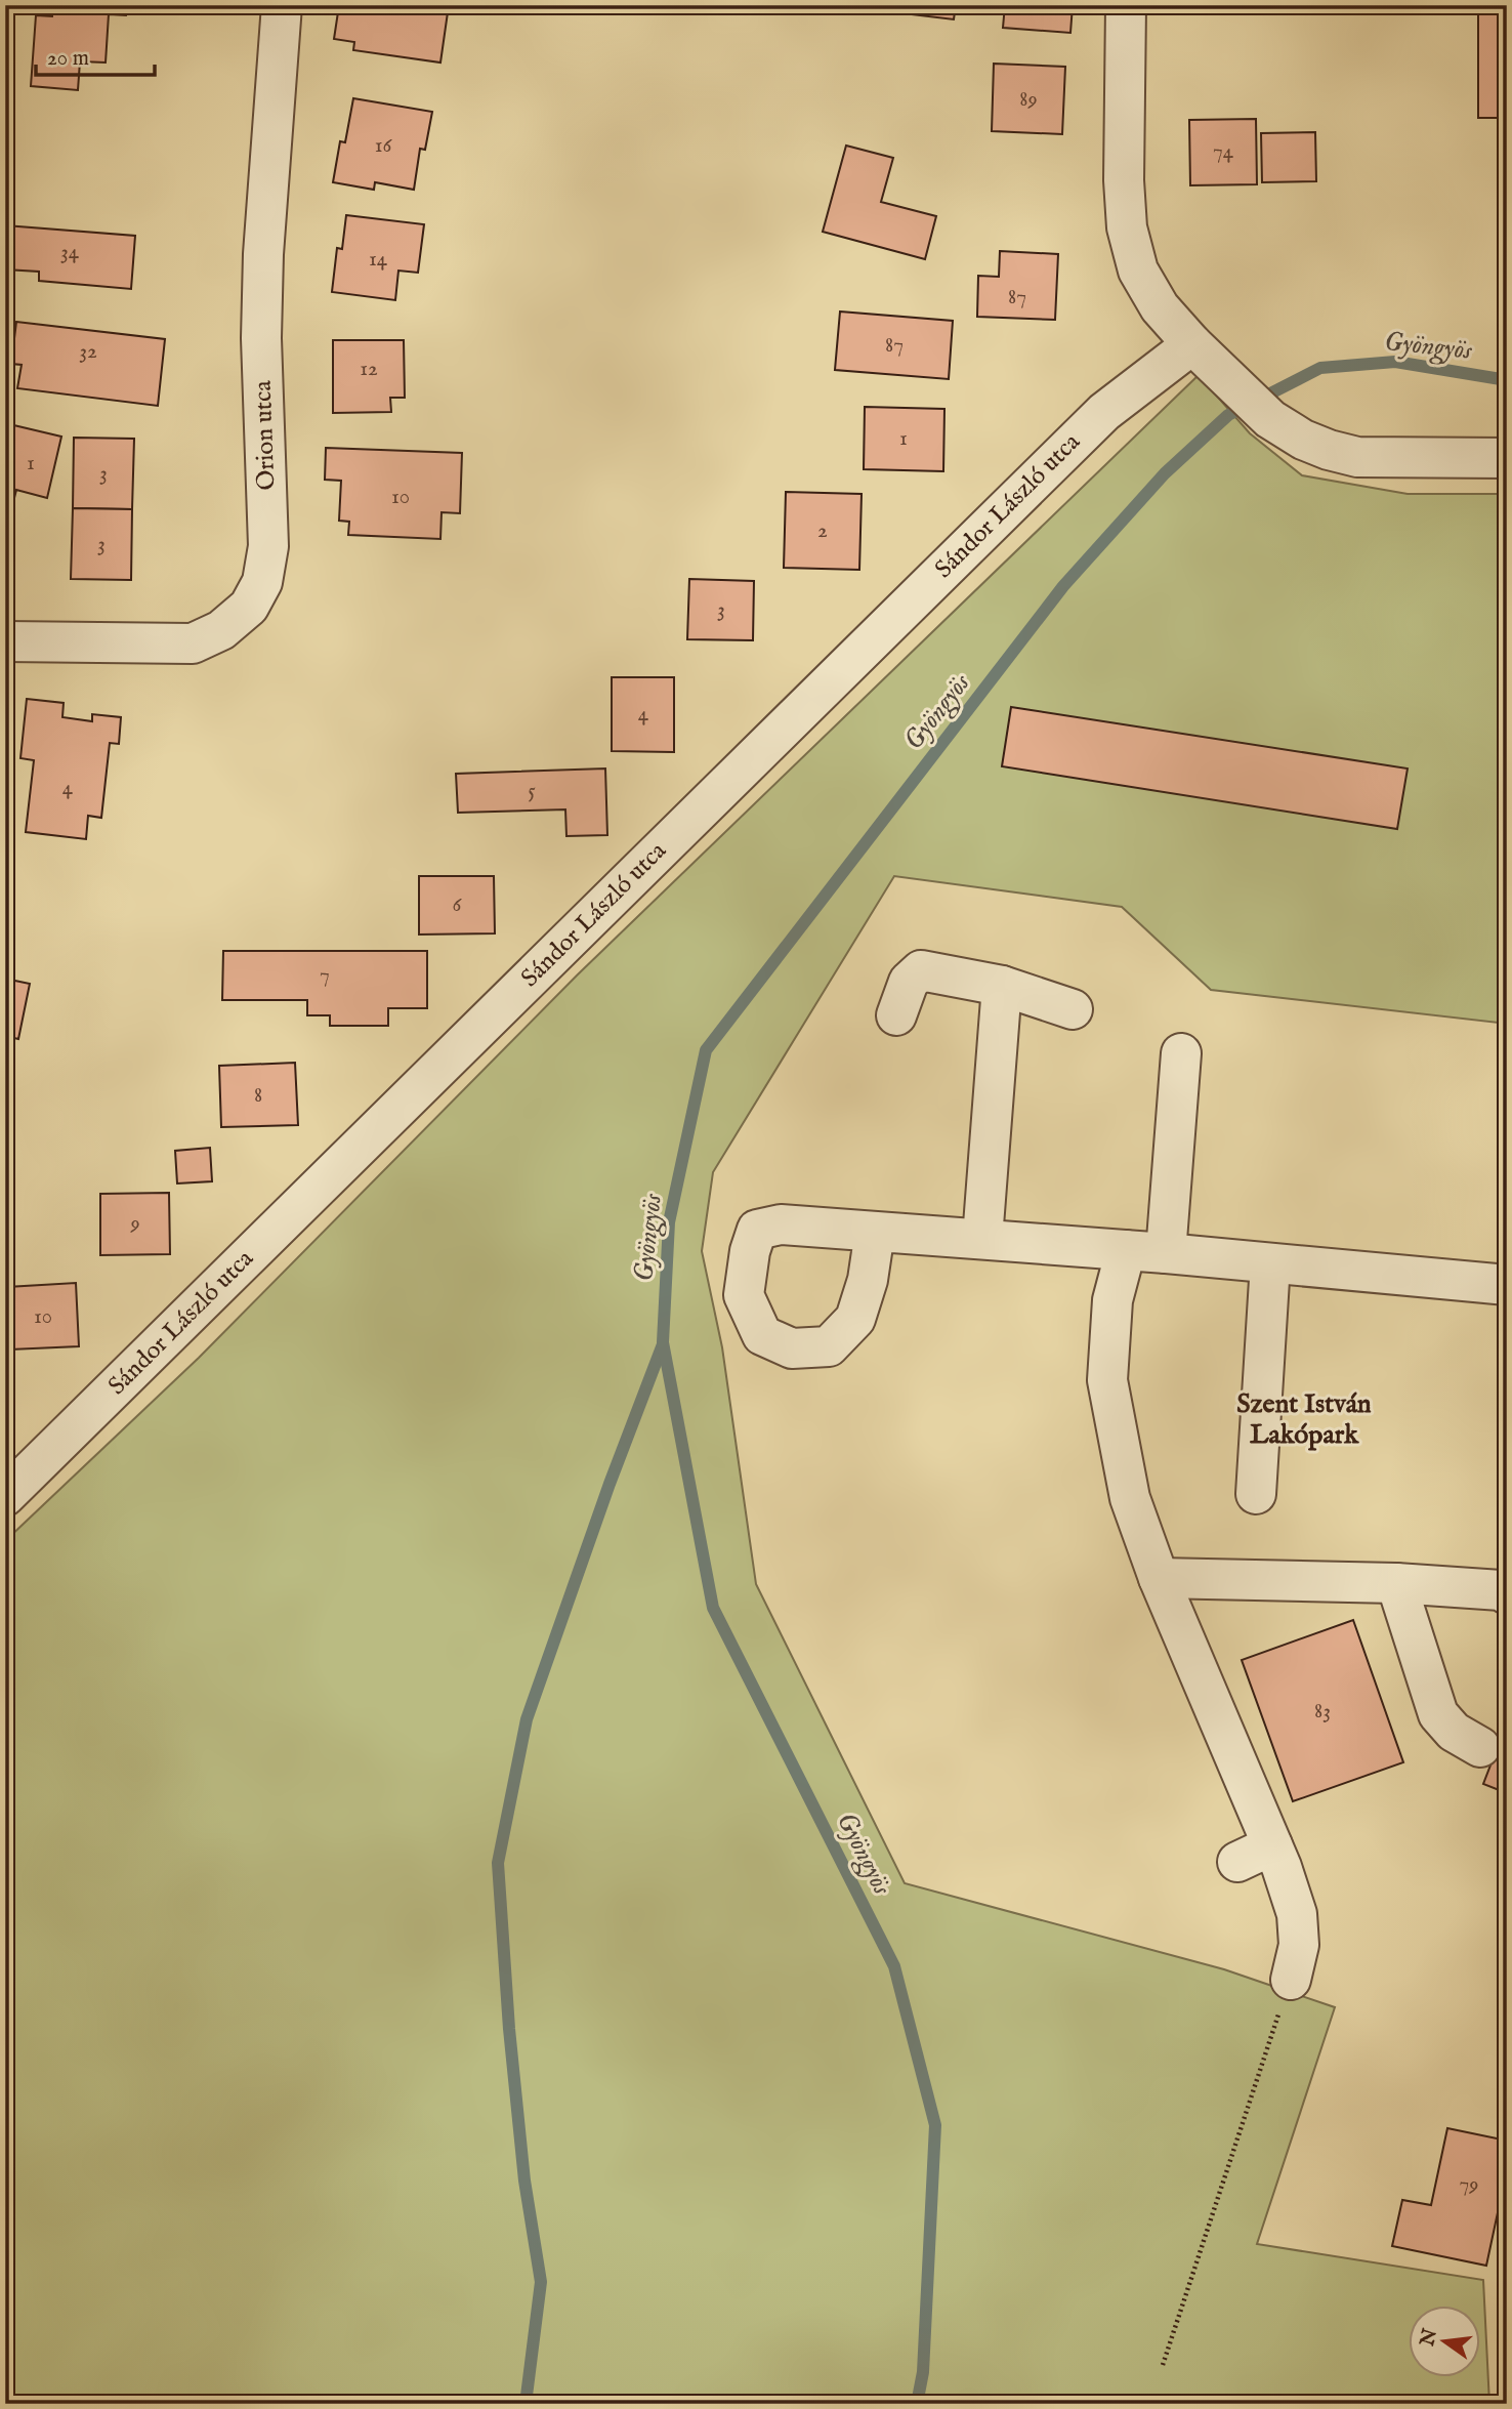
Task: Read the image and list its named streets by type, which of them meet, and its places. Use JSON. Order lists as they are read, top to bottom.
{
  "streets": {
    "street": ["Orion utca", "Sándor László utca"]
  },
  "districts": ["Szent István Lakópark"],
  "water": ["Gyöngyös"],
  "house_numbers": [
    "89",
    "16",
    "74",
    "34",
    "14",
    "87",
    "87",
    "32",
    "12",
    "1",
    "1",
    "3",
    "10",
    "2",
    "3",
    "3",
    "4",
    "4",
    "5",
    "6",
    "7",
    "8",
    "9",
    "10",
    "83",
    "79"
  ],
  "scale_bar": "20 m",
  "north": "left"
}
